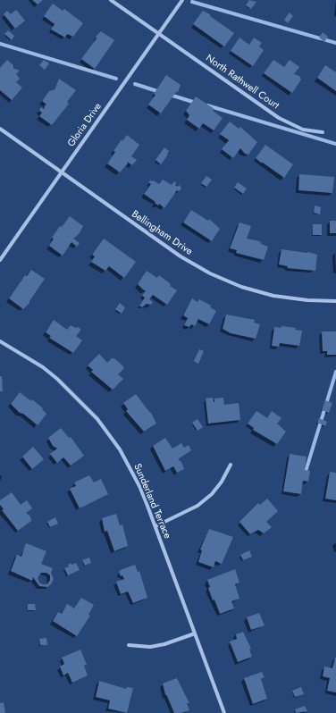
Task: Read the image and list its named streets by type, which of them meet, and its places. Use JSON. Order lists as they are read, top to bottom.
{
  "streets": {
    "street": [
      "North Rathwell Court",
      "Gloria Drive",
      "Bellingham Drive",
      "Sunderland Terrace"
    ]
  },
  "crossings": [
    ["North Rathwell Court", "Gloria Drive"],
    ["Gloria Drive", "Bellingham Drive"]
  ]
}
